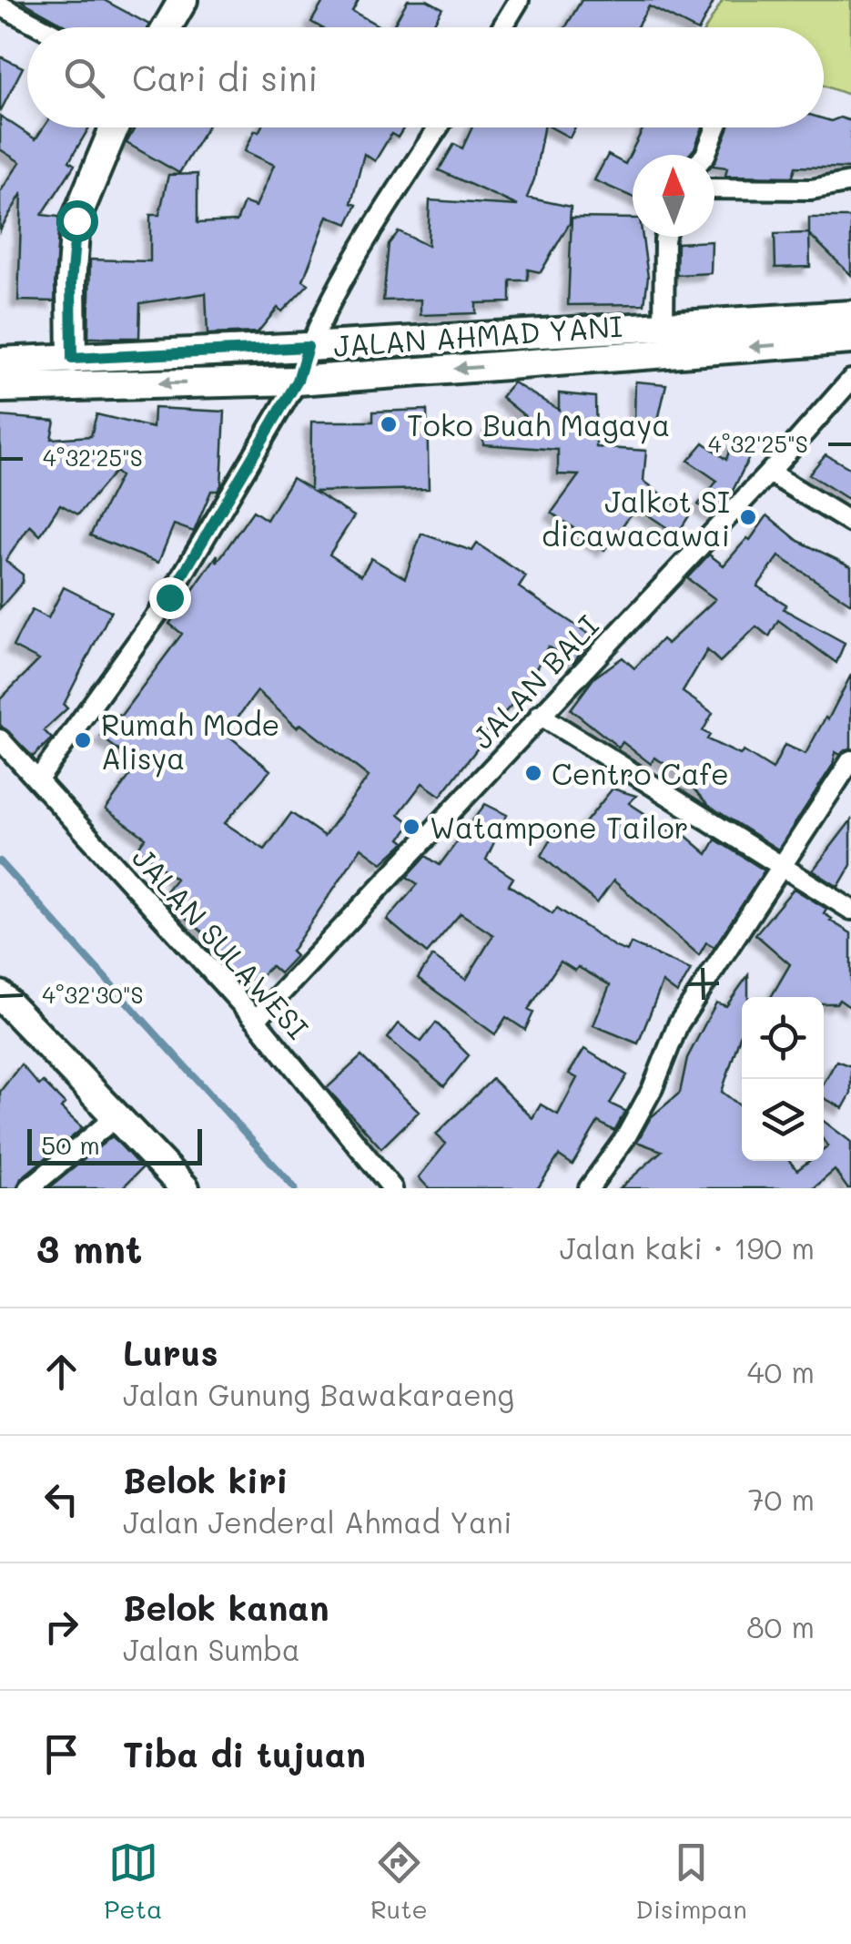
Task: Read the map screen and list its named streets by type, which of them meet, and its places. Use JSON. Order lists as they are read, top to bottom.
{
  "streets": {
    "main road": ["JALAN AHMAD YANI"],
    "street": ["JALAN BALI", "JALAN SULAWESI"]
  },
  "crossings": [
    ["JALAN BALI", "JALAN SULAWESI"]
  ],
  "places": [
    "Toko Buah Magaya",
    "Jalkot SI dicawacawai",
    "Rumah Mode Alisya",
    "Centro Cafe",
    "Watampone Tailor"
  ],
  "scale_bar": "50 m",
  "north": "top",
  "page": {
    "search": "Cari di sini",
    "scale": "50 m",
    "heading": ["3 mnt", "Jalan kaki · 190 m"],
    "list": [
      ["Lurus", "Jalan Gunung Bawakaraeng", "40 m"],
      ["Belok kiri", "Jalan Jenderal Ahmad Yani", "70 m"],
      ["Belok kanan", "Jalan Sumba", "80 m"],
      "Tiba di tujuan"
    ],
    "nav": ["Peta", "Rute", "Disimpan"]
  },
  "coordinates": ["4°32'25\"S", "4°32'30\"S"]
}
